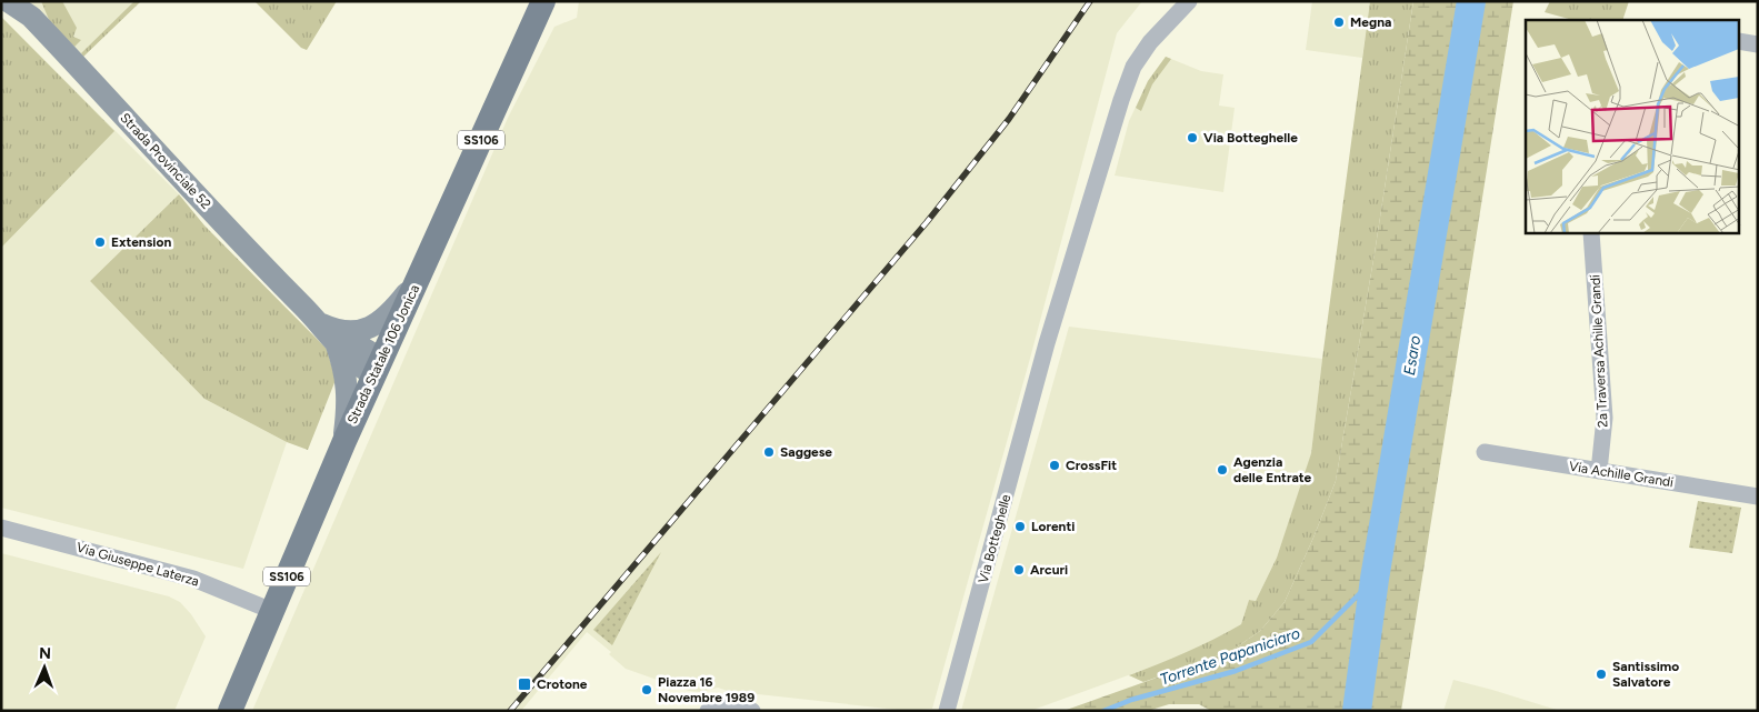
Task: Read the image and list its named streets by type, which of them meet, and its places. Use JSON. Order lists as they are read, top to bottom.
{
  "streets": {
    "main road": ["SS106", "Strada Statale 106 Jonica"],
    "street": [
      "Strada Provinciale 52",
      "2a Traversa Achille Grandi",
      "Via Achille Grandi",
      "Via Botteghelle",
      "Via Giuseppe Laterza"
    ]
  },
  "crossings": [
    ["2a Traversa Achille Grandi", "Via Achille Grandi"],
    ["Strada Statale 106 Jonica", "Via Giuseppe Laterza"]
  ],
  "water": ["Esaro", "Torrente Papaniciaro"],
  "places": {
    "other": [
      "Megna",
      "Via Botteghelle",
      "Extension",
      "Saggese",
      "CrossFit",
      "Agenzia delle Entrate",
      "Lorenti",
      "Arcuri",
      "Santissimo Salvatore",
      "Piazza 16 Novembre 1989"
    ],
    "transit": ["Crotone"]
  },
  "north": "top"
}
